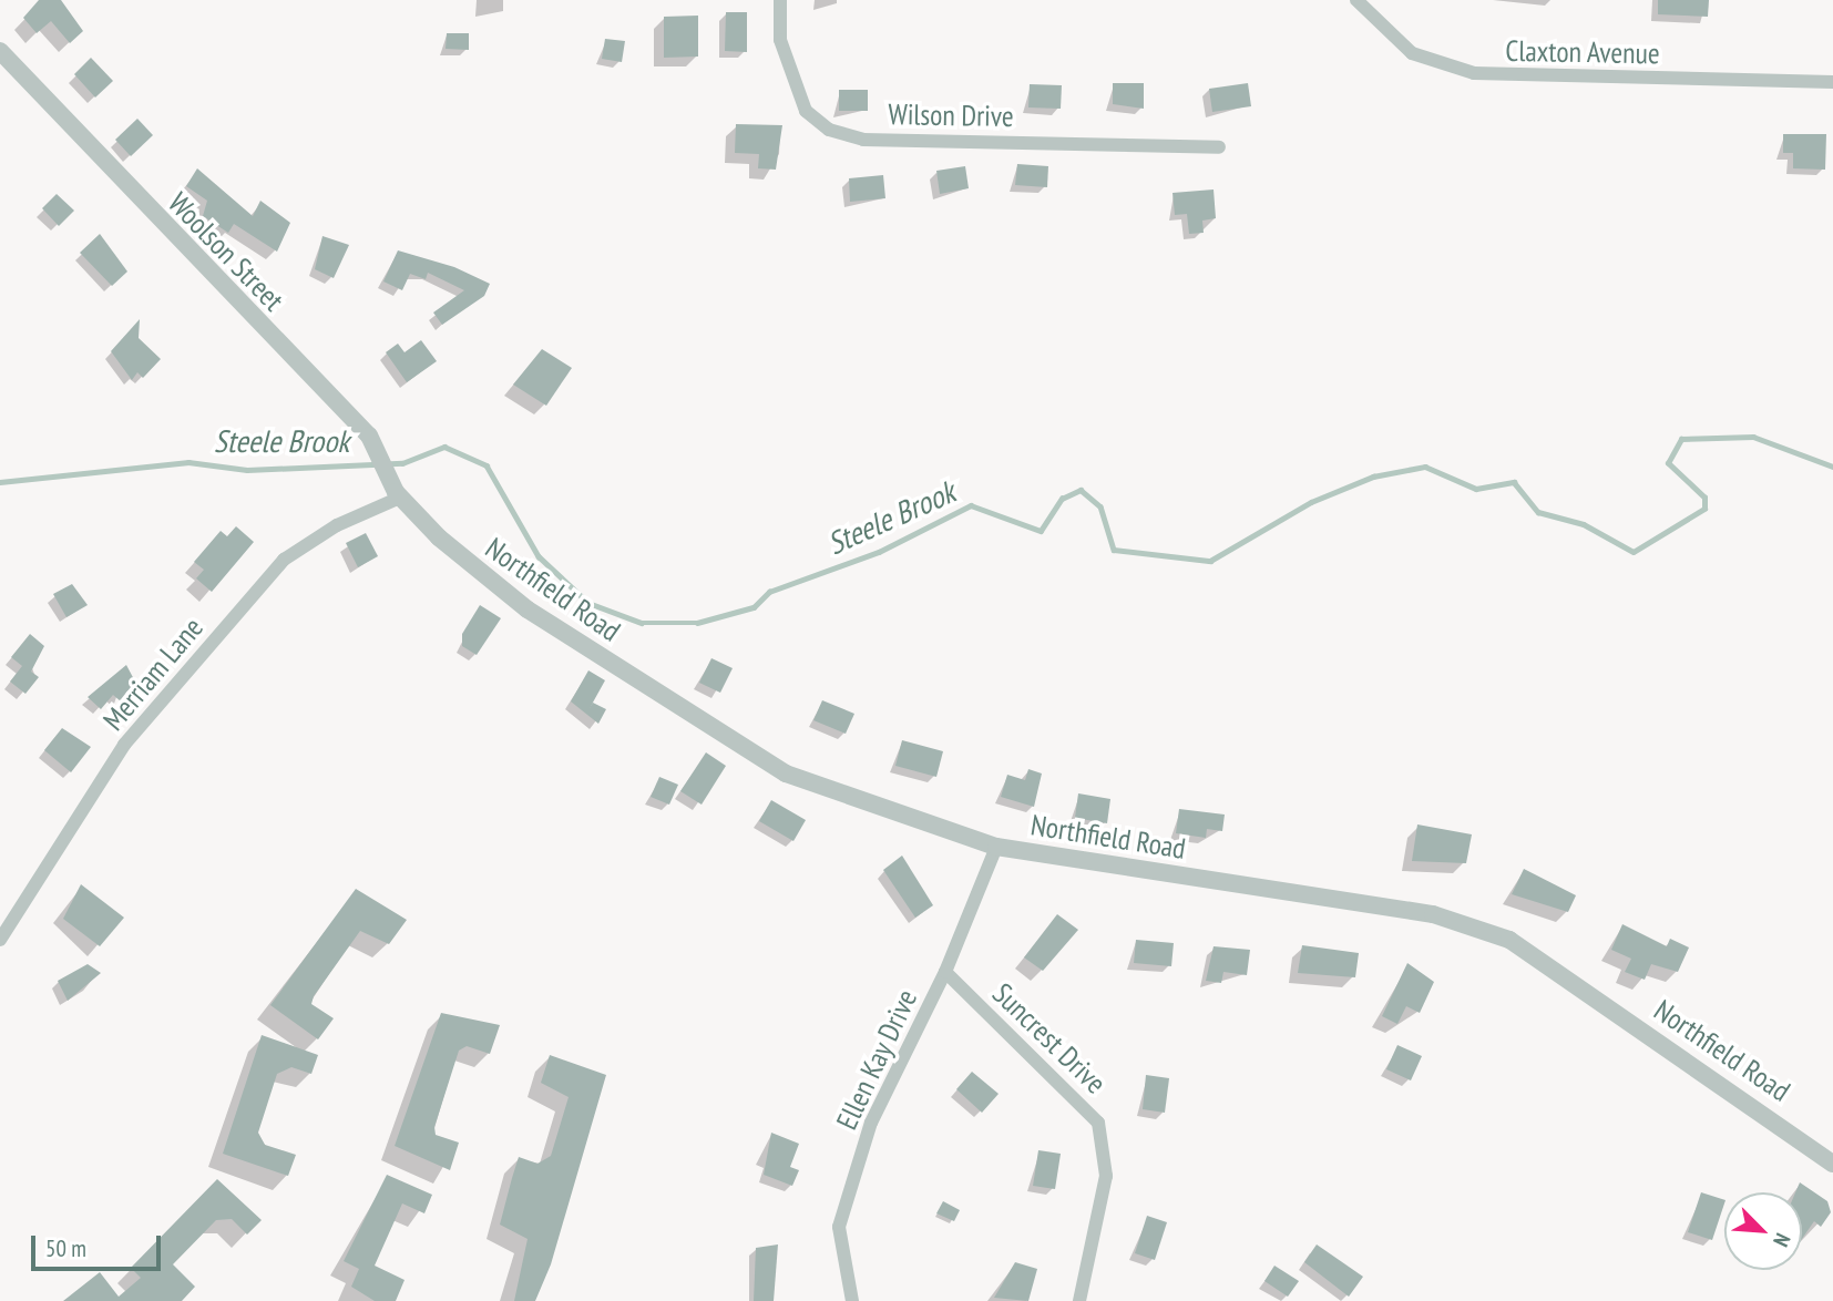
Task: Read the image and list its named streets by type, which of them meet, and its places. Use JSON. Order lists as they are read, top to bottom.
{
  "streets": {
    "street": [
      "Claxton Avenue",
      "Wilson Drive",
      "Woolson Street",
      "Northfield Road",
      "Merriam Lane",
      "Suncrest Drive",
      "Ellen Kay Drive"
    ]
  },
  "crossings": [
    ["Woolson Street", "Northfield Road"],
    ["Woolson Street", "Merriam Lane"],
    ["Northfield Road", "Merriam Lane"],
    ["Northfield Road", "Ellen Kay Drive"],
    ["Suncrest Drive", "Ellen Kay Drive"]
  ],
  "water": ["Steele Brook"],
  "scale_bar": "50 m",
  "north": "bottom right"
}
